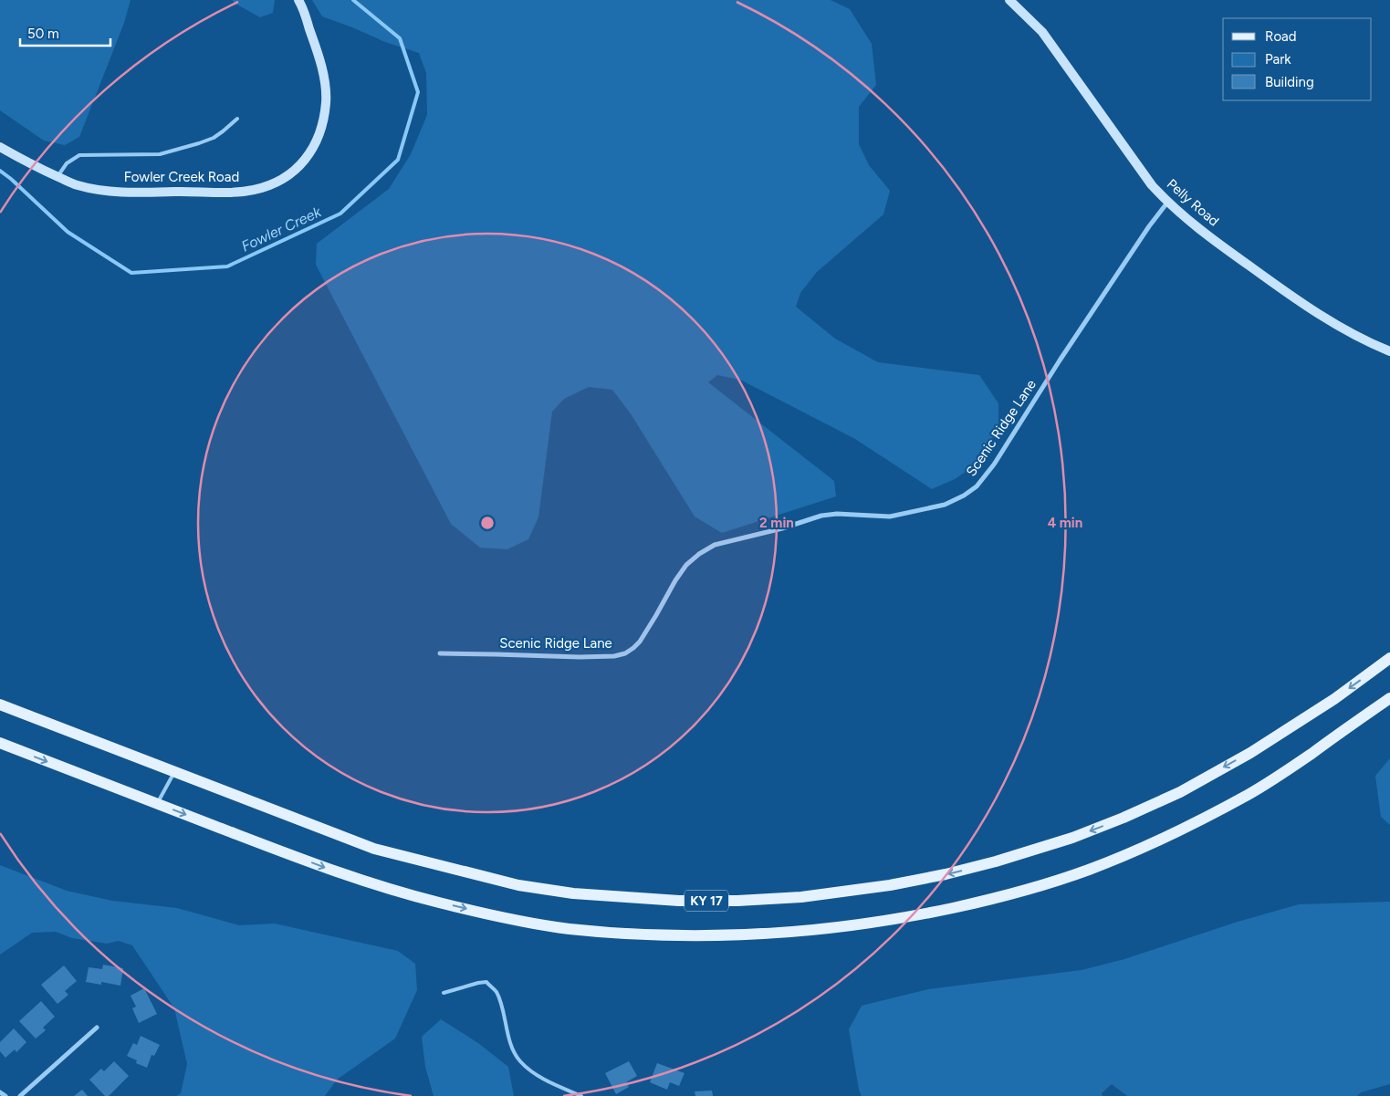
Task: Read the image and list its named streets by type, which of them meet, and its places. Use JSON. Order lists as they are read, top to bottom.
{
  "streets": {
    "main road": ["KY 17"],
    "street": ["Fowler Creek Road", "Pelly Road", "Scenic Ridge Lane"]
  },
  "crossings": [
    ["Pelly Road", "Scenic Ridge Lane"]
  ],
  "water": ["Fowler Creek"],
  "legend": ["Road", "Park", "Building"],
  "scale_bar": "50 m",
  "rings": ["2 min", "4 min"]
}
